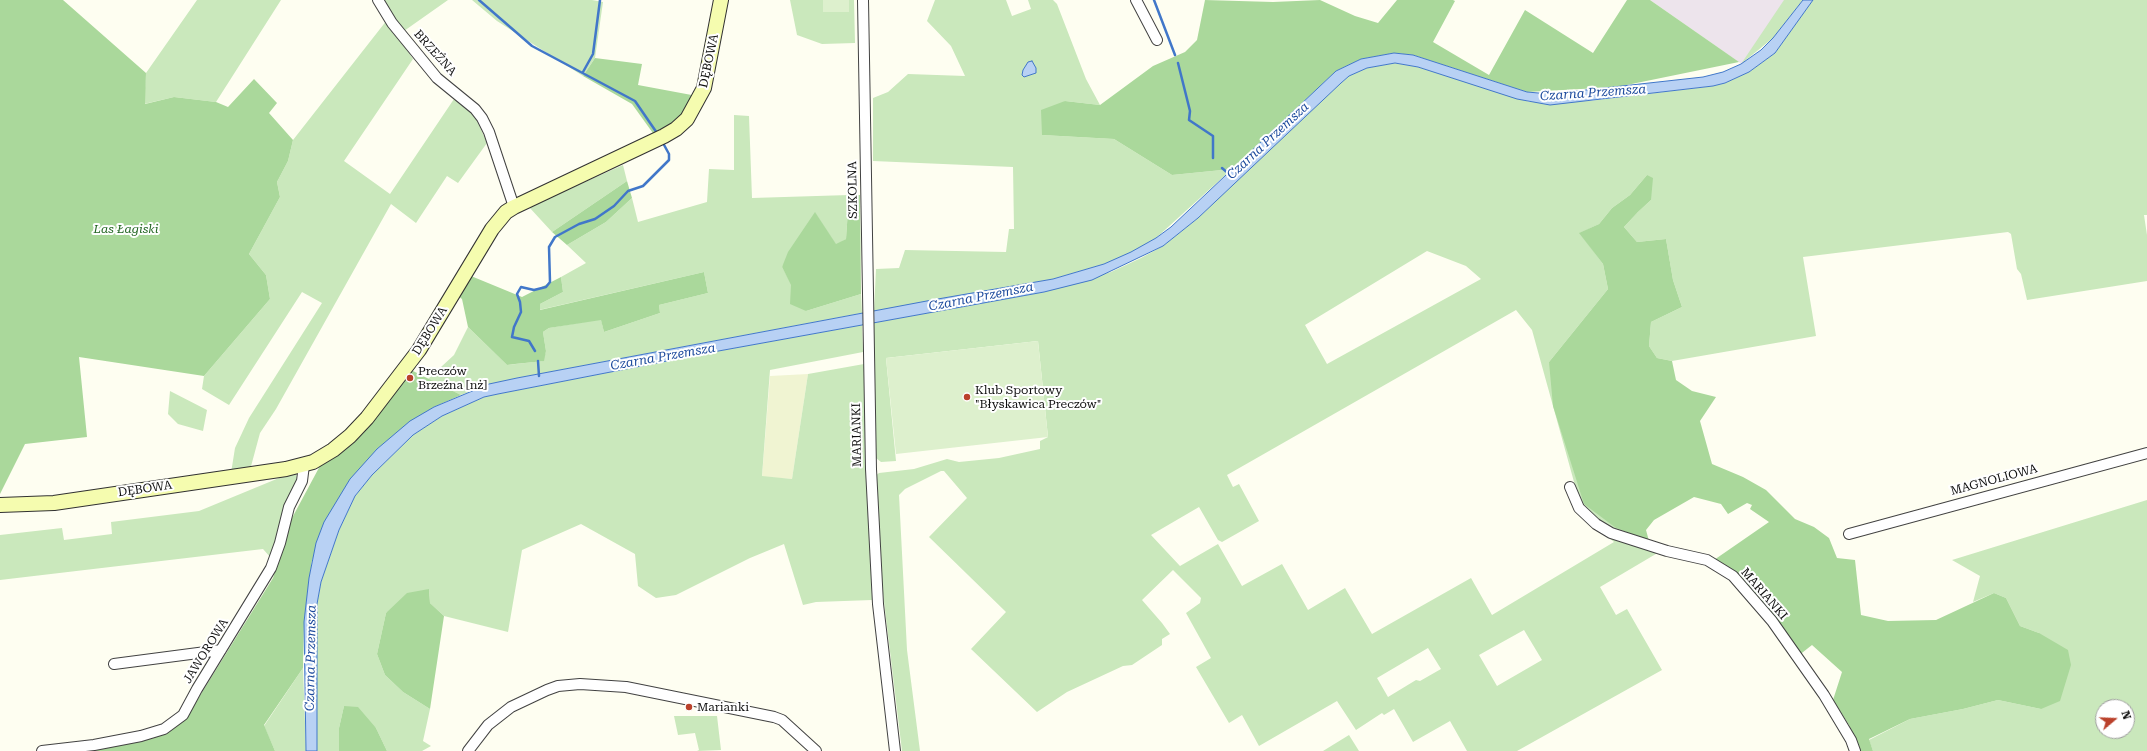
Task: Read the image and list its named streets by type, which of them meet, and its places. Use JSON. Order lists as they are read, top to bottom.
{
  "streets": {
    "street": [
      "BRZEŹNA",
      "DĘBOWA",
      "SZKOLNA",
      "MARIANKI",
      "MAGNOLIOWA",
      "JAWOROWA"
    ]
  },
  "crossings": [
    ["BRZEŹNA", "DĘBOWA"],
    ["DĘBOWA", "JAWOROWA"],
    ["SZKOLNA", "MARIANKI"]
  ],
  "water": ["Czarna Przemsza"],
  "parks": ["Las Łagiski"],
  "places": ["Preczów Brzeźna [nż]", "Klub Sportowy \"Błyskawica Preczów\"", "Marianki"],
  "north": "right"
}
